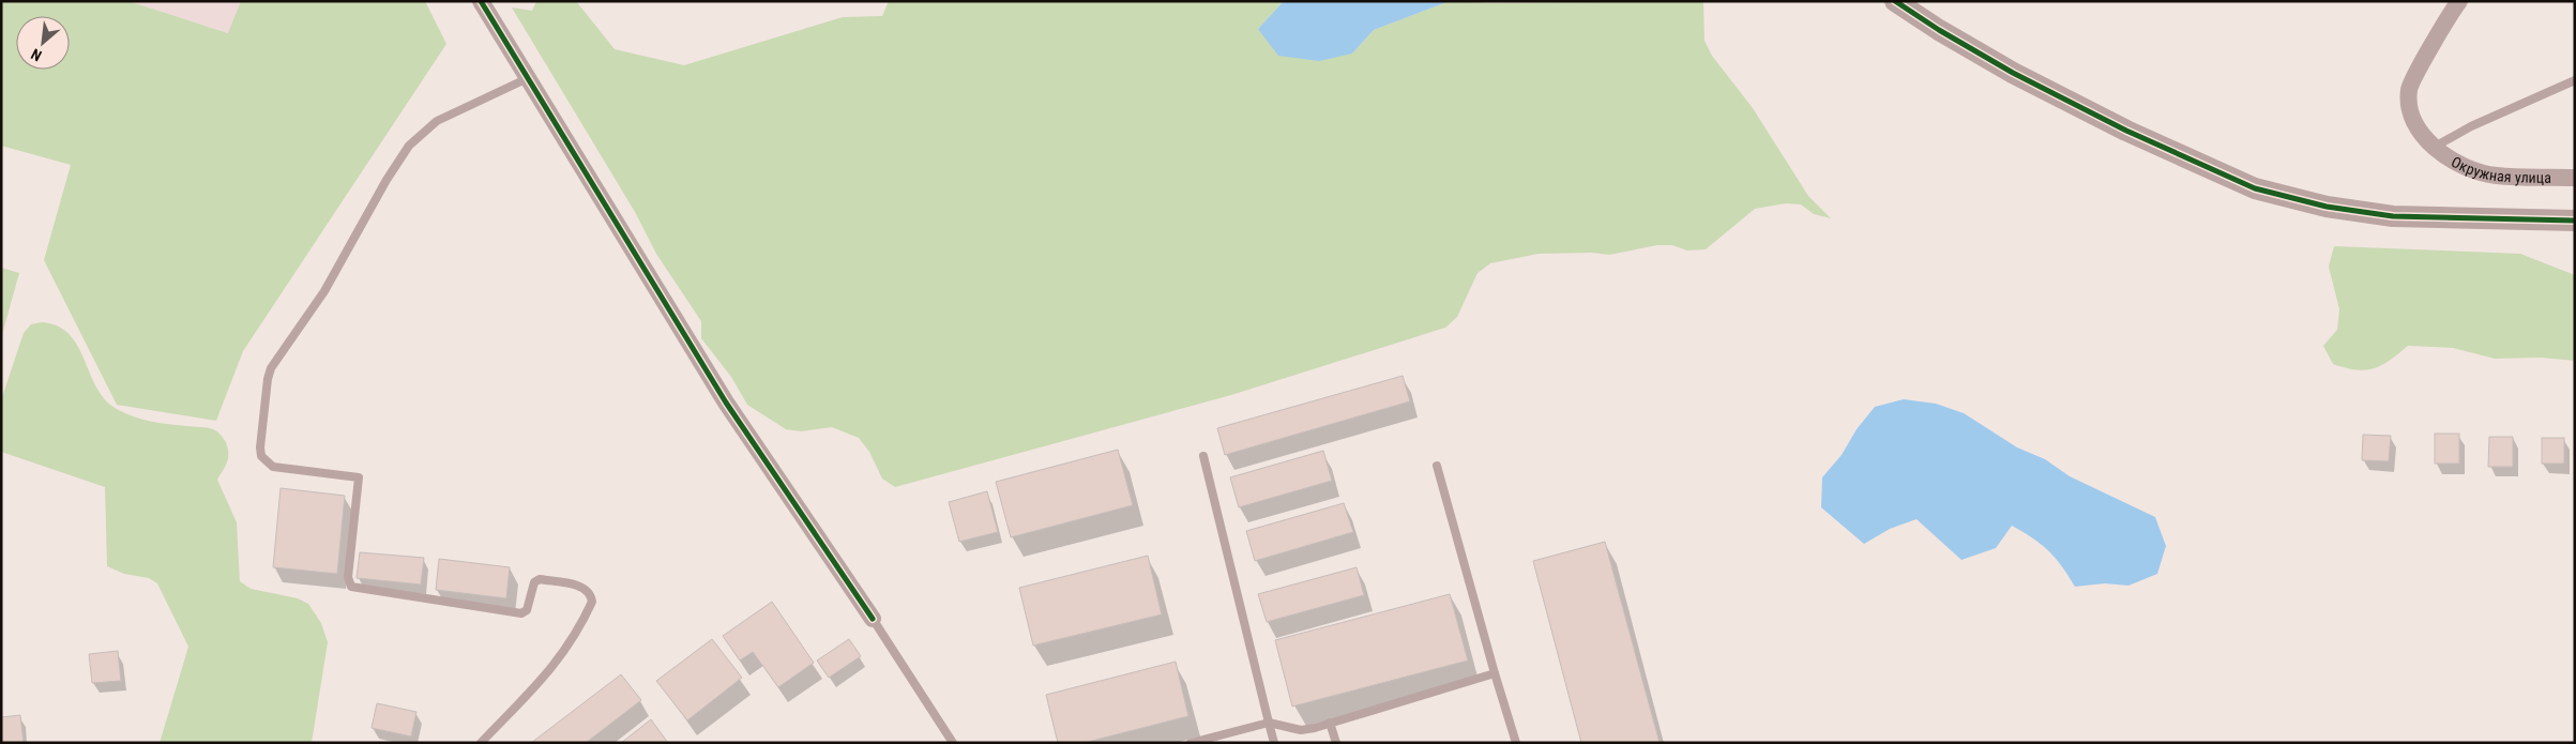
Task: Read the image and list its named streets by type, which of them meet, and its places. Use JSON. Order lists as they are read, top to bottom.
{
  "streets": {
    "street": ["Окружная улица"]
  },
  "north": "bottom left"
}
